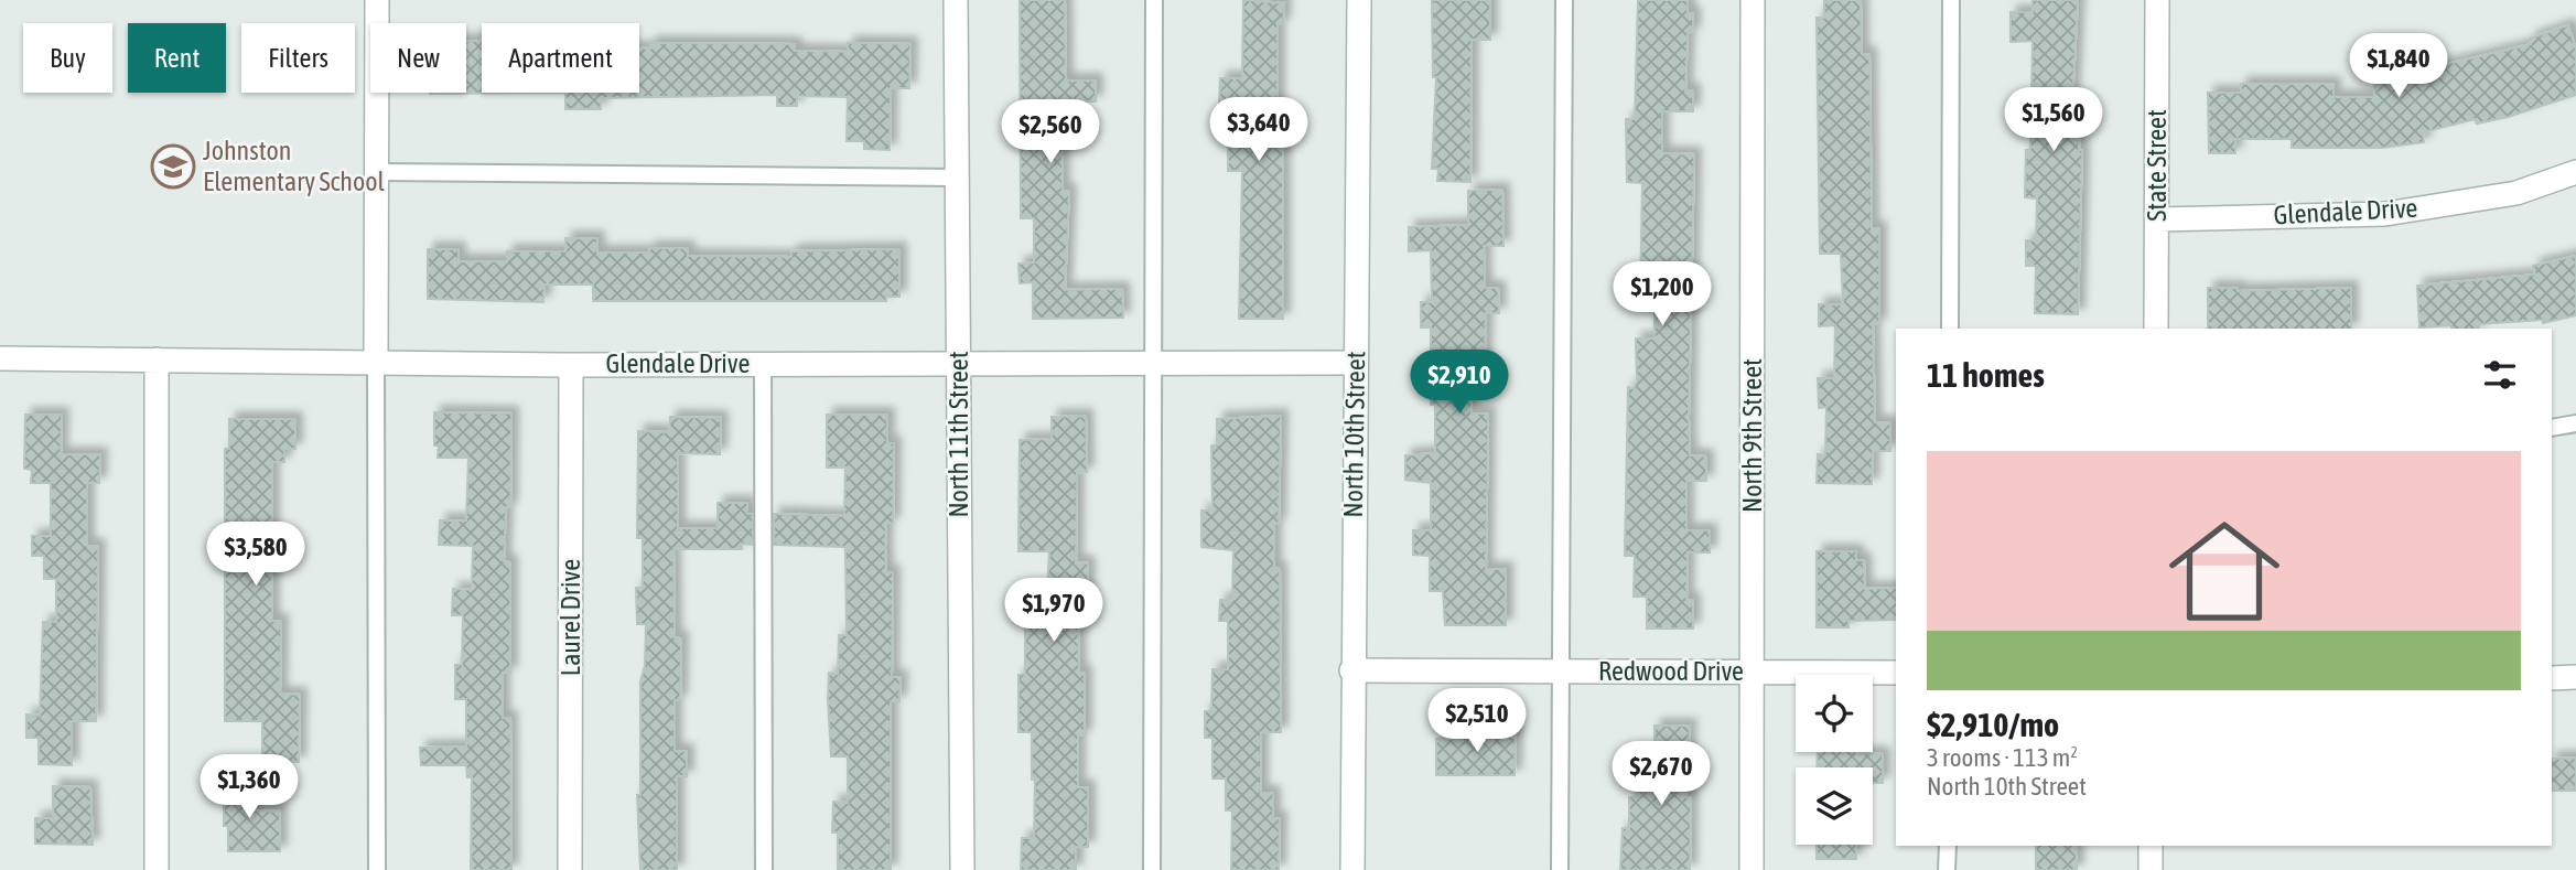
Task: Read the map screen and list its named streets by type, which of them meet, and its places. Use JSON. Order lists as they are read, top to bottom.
{
  "streets": {
    "street": [
      "State Street",
      "Glendale Drive",
      "North 11th Street",
      "North 10th Street",
      "North 9th Street",
      "Laurel Drive",
      "Redwood Drive"
    ]
  },
  "crossings": [
    ["State Street", "Glendale Drive"],
    ["Glendale Drive", "North 11th Street"],
    ["Glendale Drive", "North 10th Street"],
    ["Glendale Drive", "Laurel Drive"],
    ["North 10th Street", "Redwood Drive"],
    ["North 9th Street", "Redwood Drive"]
  ],
  "places": {
    "school or university": ["Johnston Elementary School"]
  },
  "page": {
    "chip": [
      "Buy",
      "Rent",
      "Filters",
      "New",
      "Apartment"
    ],
    "price": [
      "$1,840",
      "$1,560",
      "$3,640",
      "$2,560",
      "$1,200",
      "$2,910",
      "$3,580",
      "$1,970",
      "$2,510",
      "$2,670",
      "$1,360"
    ],
    "heading": "11 homes",
    "list": [
      {
        "name": "$2,910/mo",
        "note": "3 rooms · 113 m² · North 10th Street"
      }
    ]
  }
}
